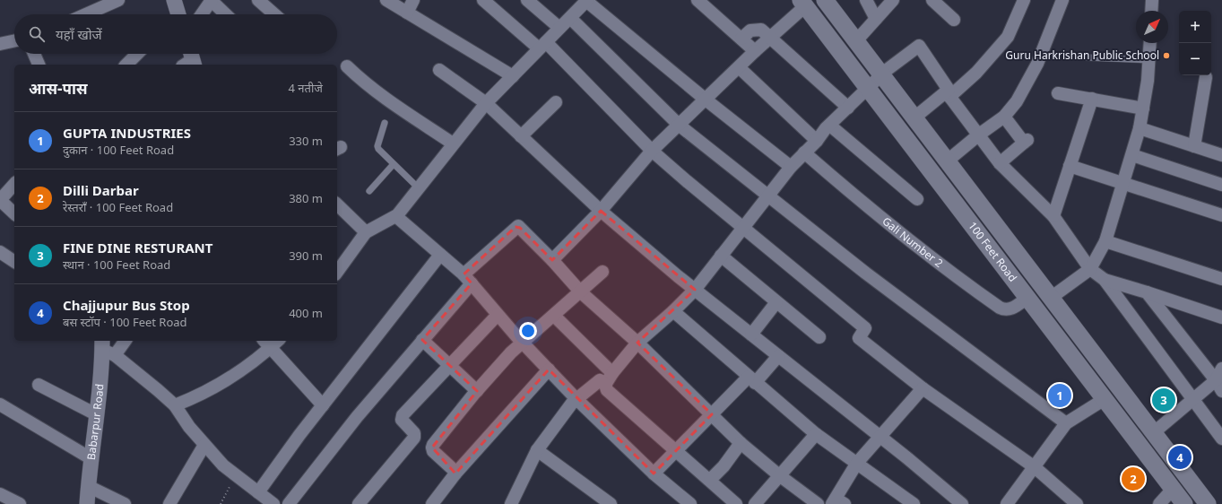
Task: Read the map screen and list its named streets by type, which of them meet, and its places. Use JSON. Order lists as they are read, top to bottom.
{
  "streets": {
    "main road": ["100 Feet Road"],
    "street": ["Gali Number 2", "Babarpur Road"]
  },
  "crossings": [
    ["Gali Number 2", "100 Feet Road"]
  ],
  "places": ["Guru Harkrishan Public School"],
  "north": "top right",
  "page": {
    "map_buttons": ["+", "−"],
    "search": "यहाँ खोजें",
    "heading": ["आस-पास", "4 नतीजे"],
    "list": [
      {
        "mark": "1",
        "name": "GUPTA INDUSTRIES",
        "note": "दुकान · 100 Feet Road",
        "value": "330 m"
      },
      {
        "mark": "2",
        "name": "Dilli Darbar",
        "note": "रेस्तराँ · 100 Feet Road",
        "value": "380 m"
      },
      {
        "mark": "3",
        "name": "FINE DINE RESTURANT",
        "note": "स्थान · 100 Feet Road",
        "value": "390 m"
      },
      {
        "mark": "4",
        "name": "Chajjupur Bus Stop",
        "note": "बस स्टॉप · 100 Feet Road",
        "value": "400 m"
      }
    ],
    "pins": [
      "1",
      "3",
      "4",
      "2"
    ]
  }
}
